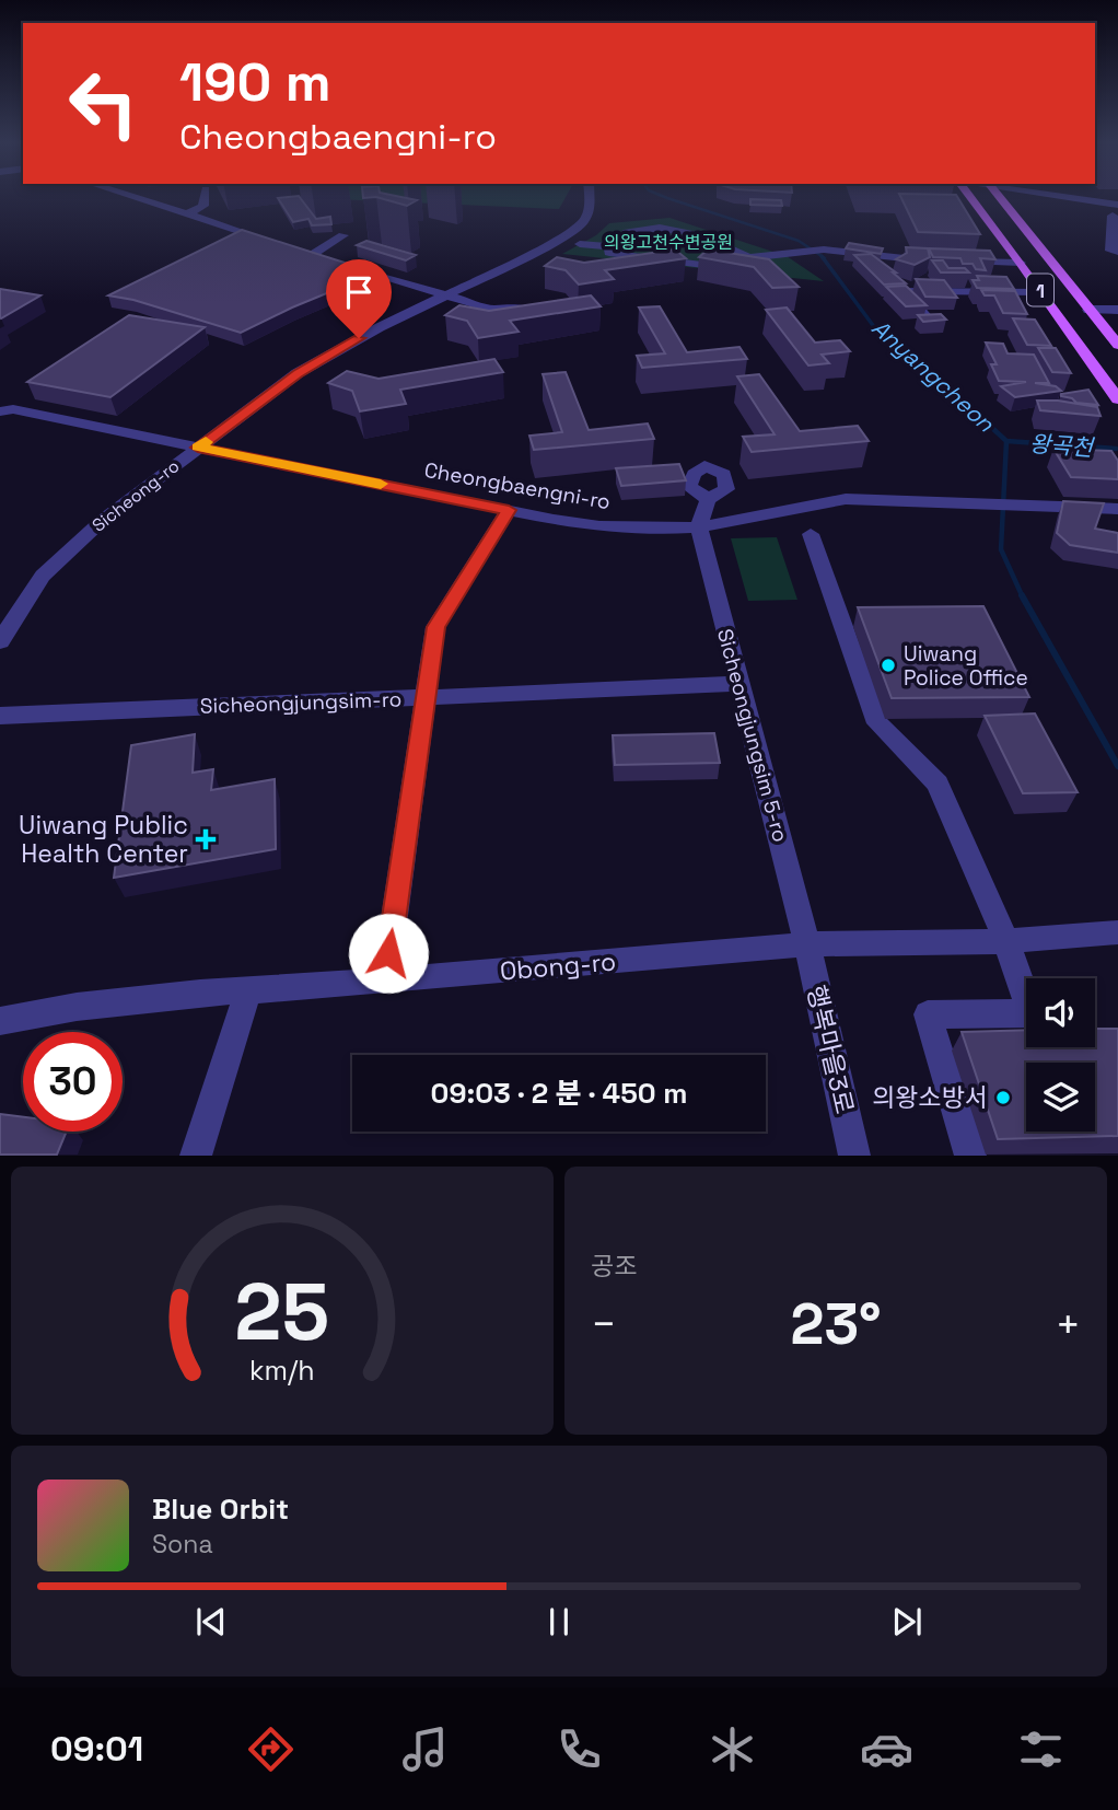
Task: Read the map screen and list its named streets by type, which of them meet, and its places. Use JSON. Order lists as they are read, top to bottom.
{
  "streets": {
    "main road": ["1"],
    "street": [
      "Cheongbaengni-ro",
      "Sicheong-ro",
      "Sicheongjungsim-ro",
      "Sicheongjungsim 5-ro",
      "Obong-ro",
      "행복마을3로"
    ]
  },
  "crossings": [
    ["Cheongbaengni-ro", "Sicheong-ro"],
    ["Cheongbaengni-ro", "Sicheongjungsim 5-ro"],
    ["Sicheongjungsim-ro", "Sicheongjungsim 5-ro"],
    ["Sicheongjungsim 5-ro", "Obong-ro"],
    ["Sicheongjungsim 5-ro", "행복마을3로"],
    ["Obong-ro", "행복마을3로"]
  ],
  "water": ["Anyangcheon", "왕곡천"],
  "parks": ["의왕고천수변공원"],
  "places": {
    "other": ["Uiwang Police Office", "의왕소방서"],
    "health": ["Uiwang Public Health Center"]
  },
  "page": {
    "turn": ["190 m", "Cheongbaengni-ro"],
    "limit": "30",
    "trip": "09:03 · 2 분 · 450 m",
    "tile": "공조",
    "heat": ["−", "23°", "+"],
    "song": ["Blue Orbit", "Sona"],
    "tabs": "09:01",
    "gauge": ["25", "km/h"]
  }
}
